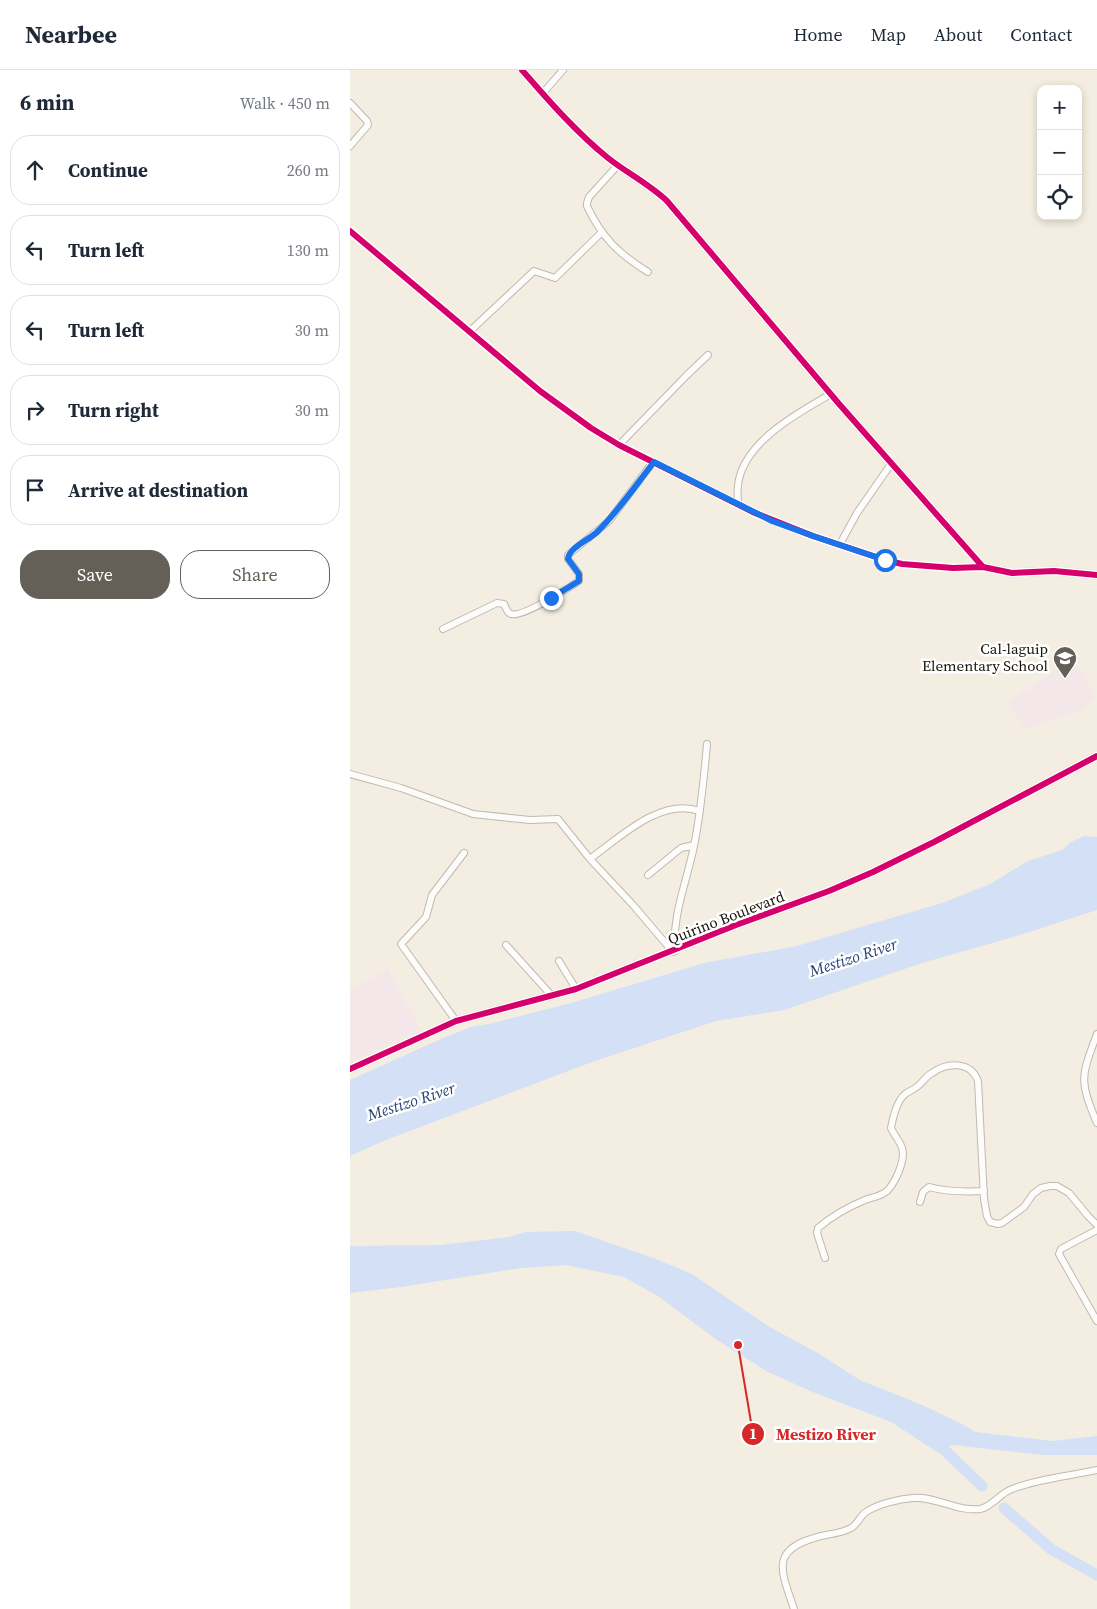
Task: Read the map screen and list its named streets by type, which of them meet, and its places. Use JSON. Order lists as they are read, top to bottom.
{
  "streets": {
    "street": ["Quirino Boulevard"]
  },
  "water": ["Mestizo River"],
  "places": {
    "school or university": ["Cal-laguip Elementary School"],
    "other": ["Mestizo River"]
  },
  "page": {
    "header": "Nearbee",
    "nav": [
      "Home",
      "Map",
      "About",
      "Contact"
    ],
    "heading": ["6 min", "Walk · 450 m"],
    "map_buttons": ["+", "−"],
    "list": [
      ["Continue", "260 m"],
      ["Turn left", "130 m"],
      ["Turn left", "30 m"],
      ["Turn right", "30 m"],
      "Arrive at destination"
    ],
    "buttons": ["Save", "Share"]
  }
}
